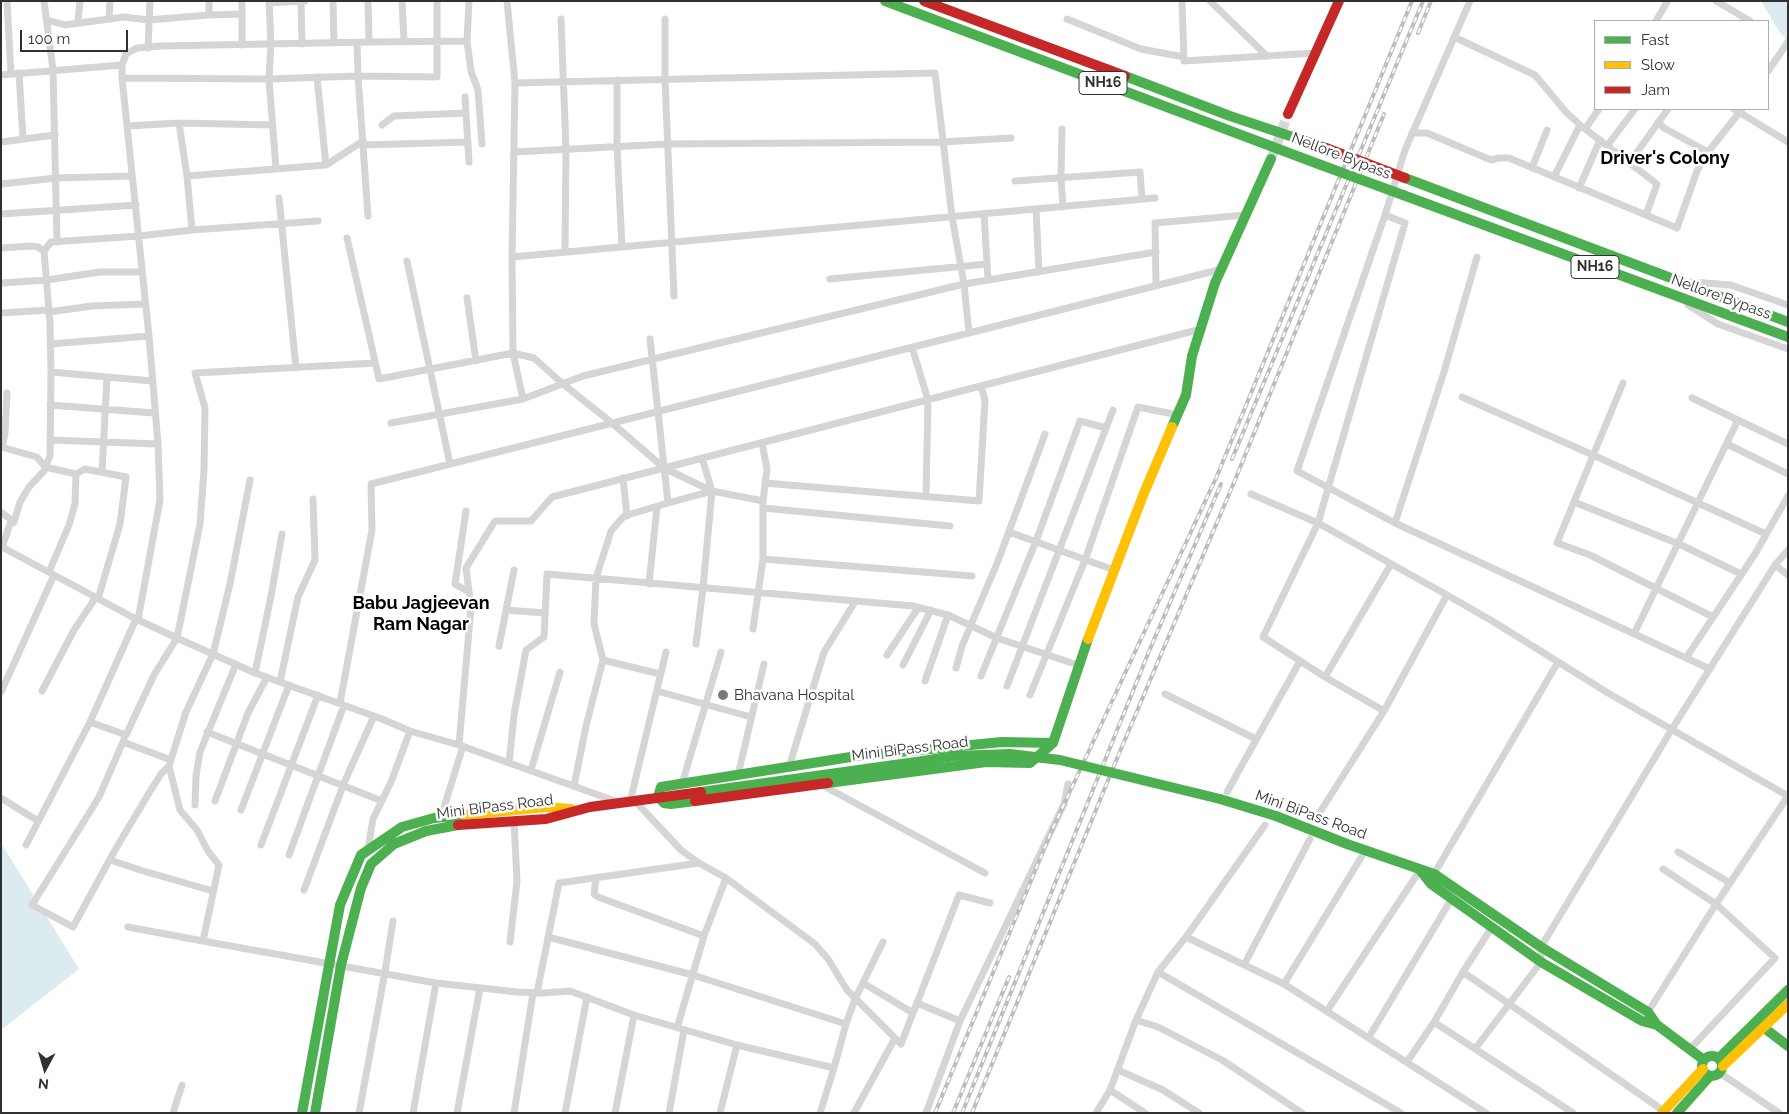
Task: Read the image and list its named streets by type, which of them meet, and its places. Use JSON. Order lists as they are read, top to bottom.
{
  "streets": {
    "main road": ["NH16", "Nellore Bypass", "Mini BiPass Road"]
  },
  "districts": ["Driver's Colony", "Babu Jagjeevan Ram Nagar"],
  "places": ["Bhavana Hospital"],
  "legend": ["Fast", "Slow", "Jam"],
  "scale_bar": "100 m",
  "north": "bottom"
}
